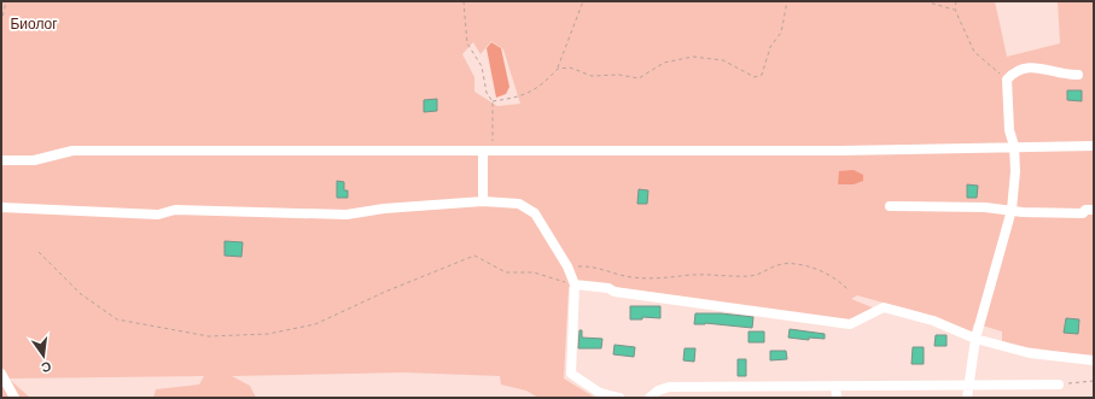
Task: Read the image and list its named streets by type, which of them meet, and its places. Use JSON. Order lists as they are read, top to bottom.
{
  "parks": ["Биолог"],
  "north": "bottom"
}
